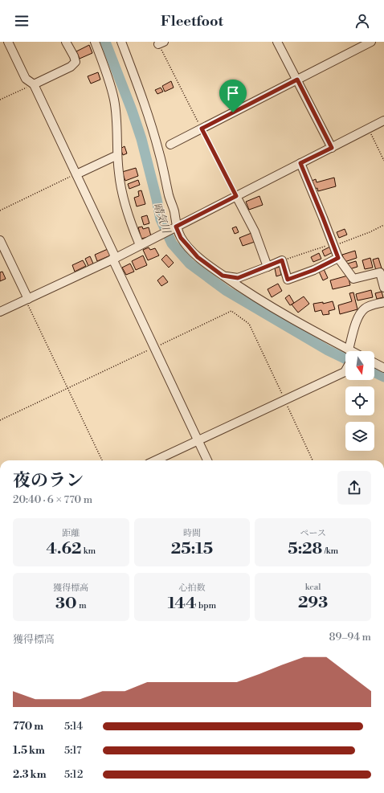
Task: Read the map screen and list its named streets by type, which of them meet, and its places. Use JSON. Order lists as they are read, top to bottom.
{
  "water": ["晴気川"],
  "north": "bottom",
  "page": {
    "header": "Fleetfoot",
    "heading": ["夜のラン", "20:40 · 6 × 770 m"],
    "stats": [
      ["距離", "4.62 km"],
      ["時間", "25:15"],
      ["ペース", "5:28 /km"],
      ["獲得標高", "30 m"],
      ["心拍数", "144 bpm"],
      ["kcal", "293"]
    ],
    "chart": ["獲得標高", "89–94 m"],
    "list": [
      {
        "name": "770 m",
        "note": "5:14"
      },
      {
        "name": "1.5 km",
        "note": "5:17"
      },
      {
        "name": "2.3 km",
        "note": "5:12"
      }
    ]
  }
}
